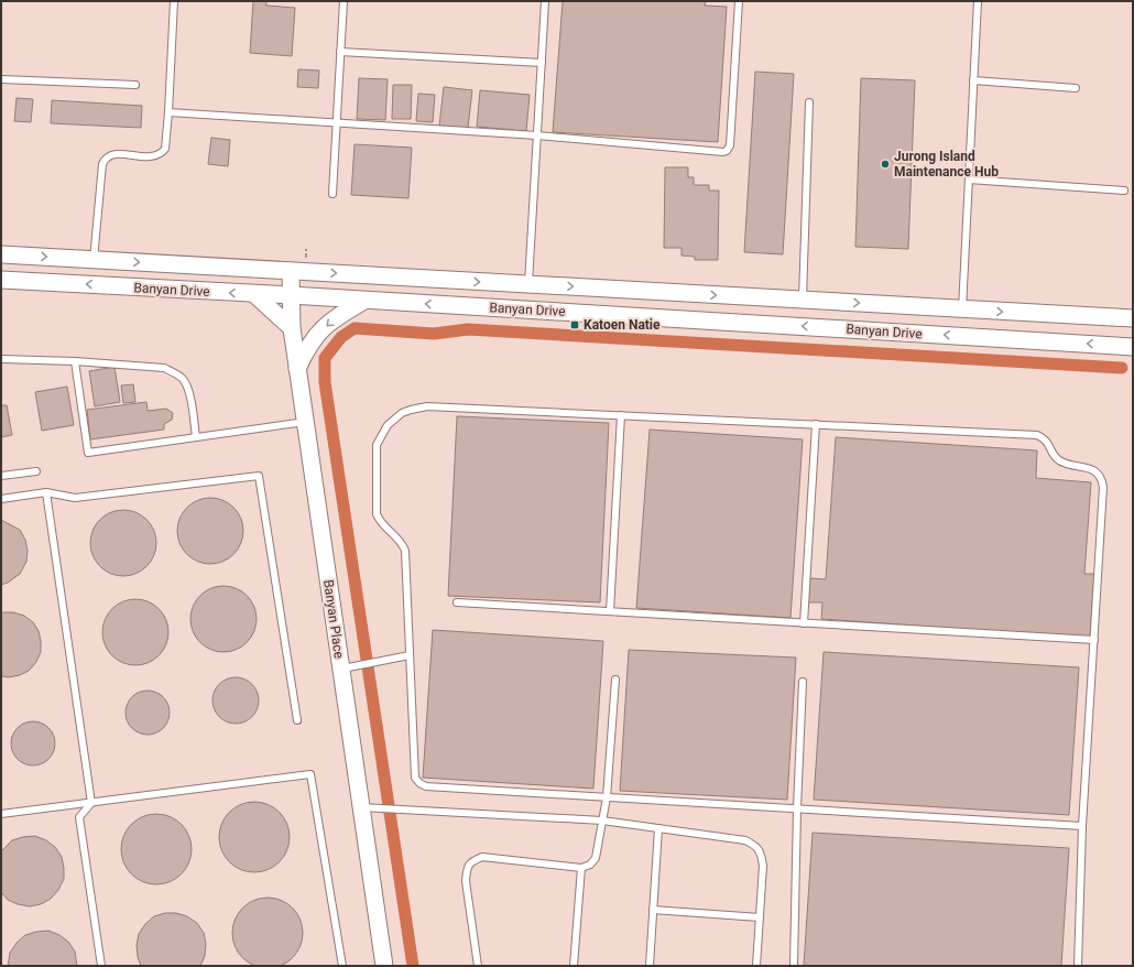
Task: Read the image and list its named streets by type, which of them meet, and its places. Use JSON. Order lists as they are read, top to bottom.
{
  "streets": {
    "street": ["Banyan Drive", "Banyan Place"]
  },
  "crossings": [
    ["Banyan Drive", "Banyan Place"]
  ],
  "places": {
    "other": ["Jurong Island Maintenance Hub"],
    "transit": ["Katoen Natie"]
  }
}
